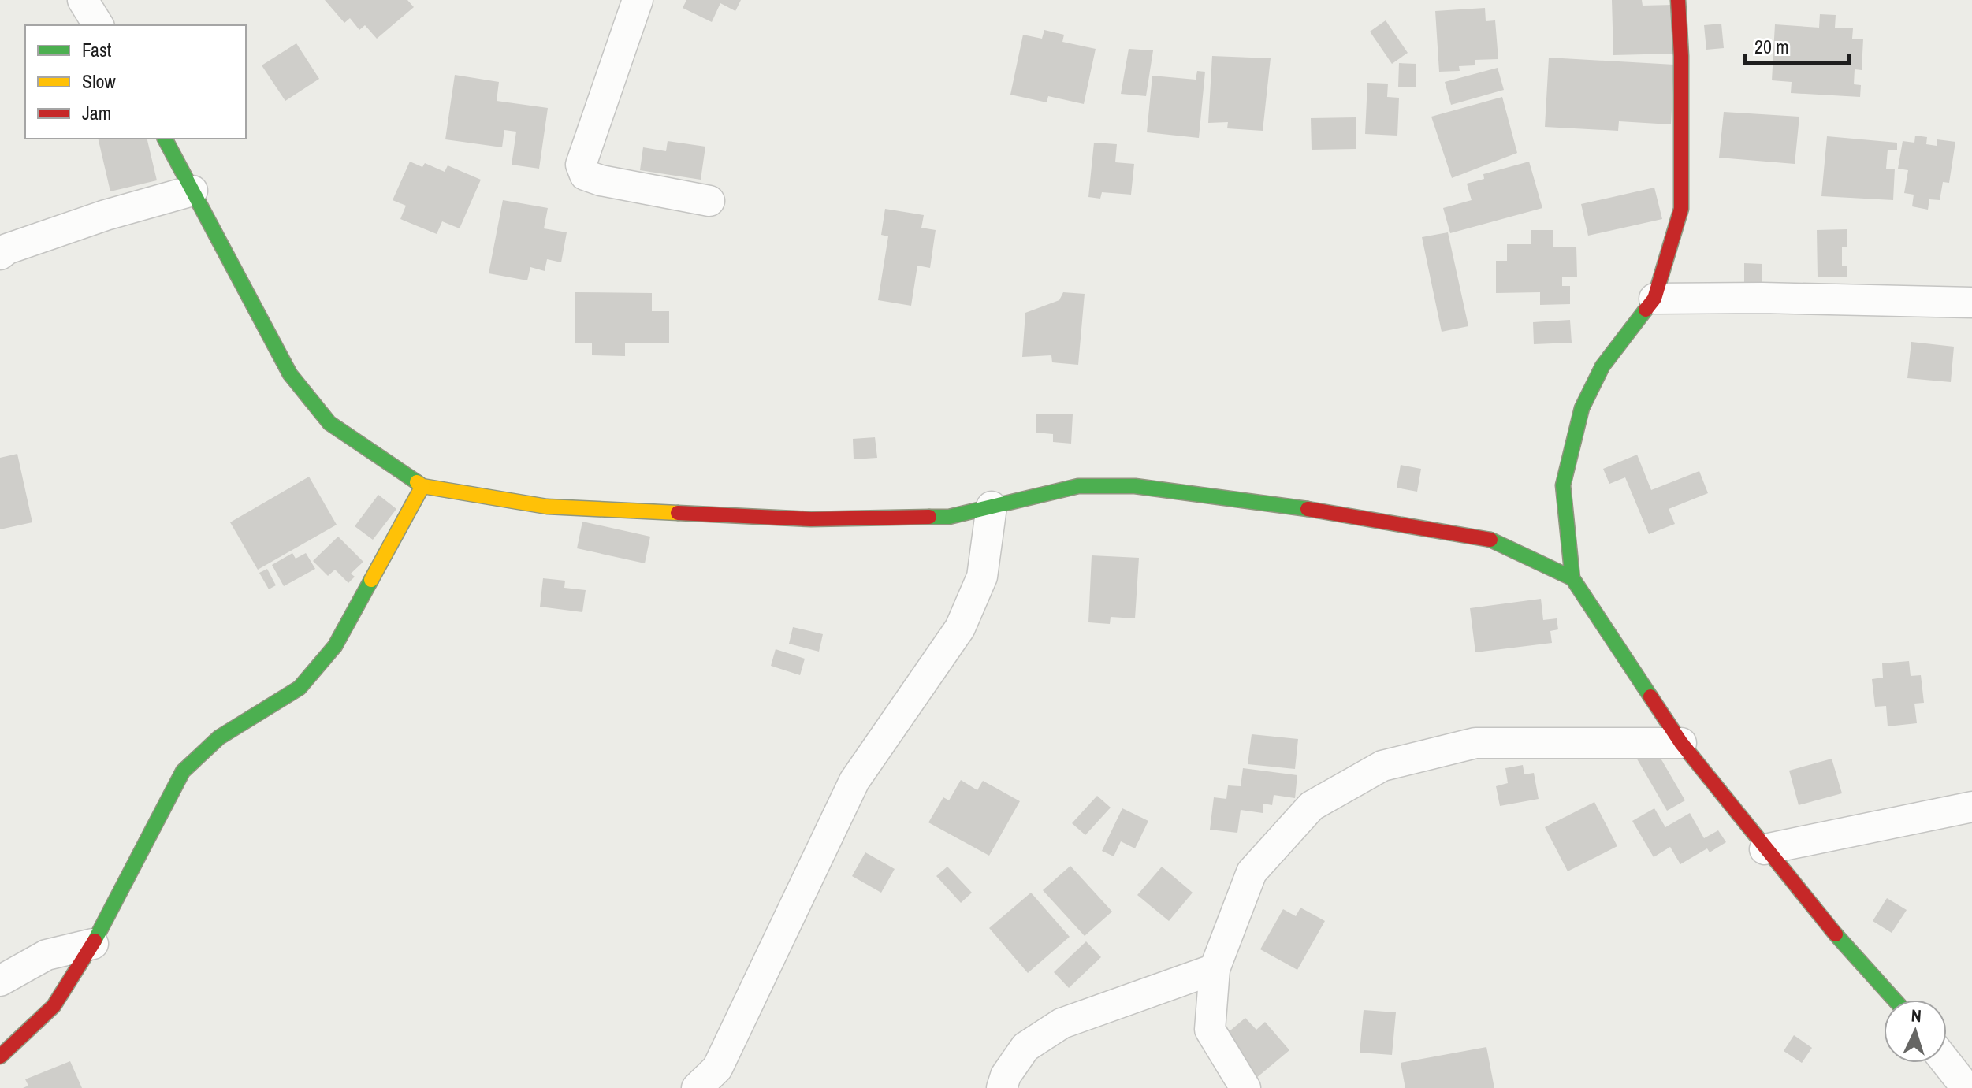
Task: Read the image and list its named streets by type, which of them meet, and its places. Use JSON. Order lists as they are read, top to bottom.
{
  "legend": ["Fast", "Slow", "Jam"],
  "scale_bar": "20 m",
  "north": "top"
}
